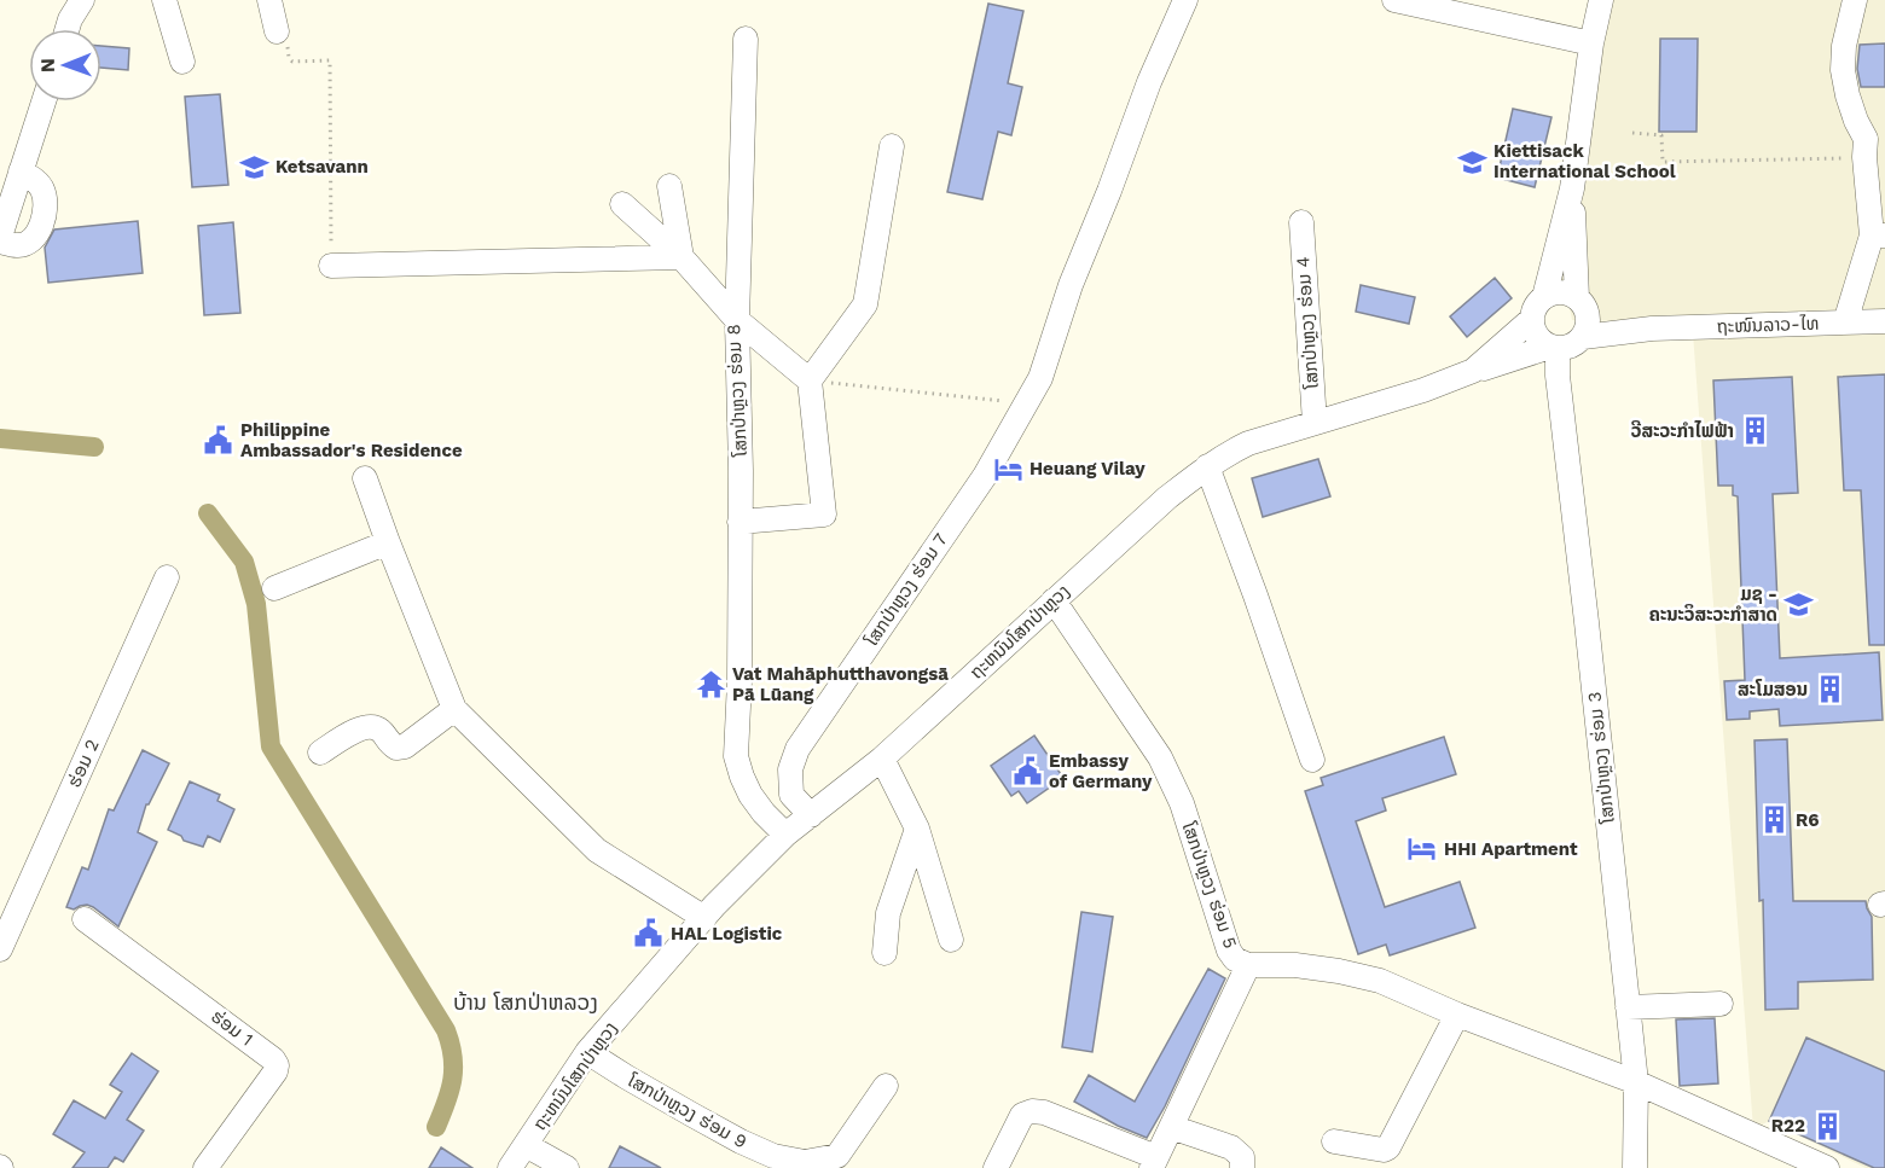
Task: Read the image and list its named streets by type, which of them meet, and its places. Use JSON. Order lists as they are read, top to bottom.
{
  "streets": {
    "street": [
      "ໂສກປ່າຫຼວງ ຮ່ອມ 4",
      "ຖະໜົນລາວ-ໄທ",
      "ໂສກປ່າຫຼວງ ຮ່ອມ 8",
      "ໂສກປ່າຫຼວງ ຮ່ອມ 7",
      "ຖະຫນົນໂສກປ່າຫຼວງ",
      "ໂສກປ່າຫຼວງ ຮ່ອມ 3",
      "ຮ່ອມ 2",
      "ໂສກປ່າຫຼວງ ຮ່ອມ 5",
      "ຮ່ອມ 1",
      "ໂສກປ່າຫຼວງ ຮ່ອມ 9"
    ]
  },
  "crossings": [
    ["ໂສກປ່າຫຼວງ ຮ່ອມ 4", "ຖະຫນົນໂສກປ່າຫຼວງ"],
    ["ຖະໜົນລາວ-ໄທ", "ຖະຫນົນໂສກປ່າຫຼວງ"],
    ["ຖະໜົນລາວ-ໄທ", "ໂສກປ່າຫຼວງ ຮ່ອມ 3"],
    ["ໂສກປ່າຫຼວງ ຮ່ອມ 8", "ຖະຫນົນໂສກປ່າຫຼວງ"],
    ["ໂສກປ່າຫຼວງ ຮ່ອມ 7", "ຖະຫນົນໂສກປ່າຫຼວງ"],
    ["ຖະຫນົນໂສກປ່າຫຼວງ", "ໂສກປ່າຫຼວງ ຮ່ອມ 3"],
    ["ຖະຫນົນໂສກປ່າຫຼວງ", "ໂສກປ່າຫຼວງ ຮ່ອມ 5"],
    ["ຖະຫນົນໂສກປ່າຫຼວງ", "ໂສກປ່າຫຼວງ ຮ່ອມ 9"],
    ["ໂສກປ່າຫຼວງ ຮ່ອມ 3", "ໂສກປ່າຫຼວງ ຮ່ອມ 5"]
  ],
  "districts": ["ບ້ານ ໂສກປ່າຫລວງ"],
  "places": {
    "school or university": ["Kiettisack International School", "Ketsavann", "ມຊ - ຄະນະວິສະວະກຳສາດ"],
    "building": [
      "ວີສະວະກຳໄຟຟ້າ",
      "ສະໂມສອນ",
      "R6",
      "R22"
    ],
    "public building": ["Philippine Ambassador's Residence", "Embassy of Germany", "HAL Logistic"],
    "hotel": ["Heuang Vilay", "HHI Apartment"],
    "temple": ["Vat Mahāphutthavongsā Pā Lūang"]
  },
  "north": "left"
}
